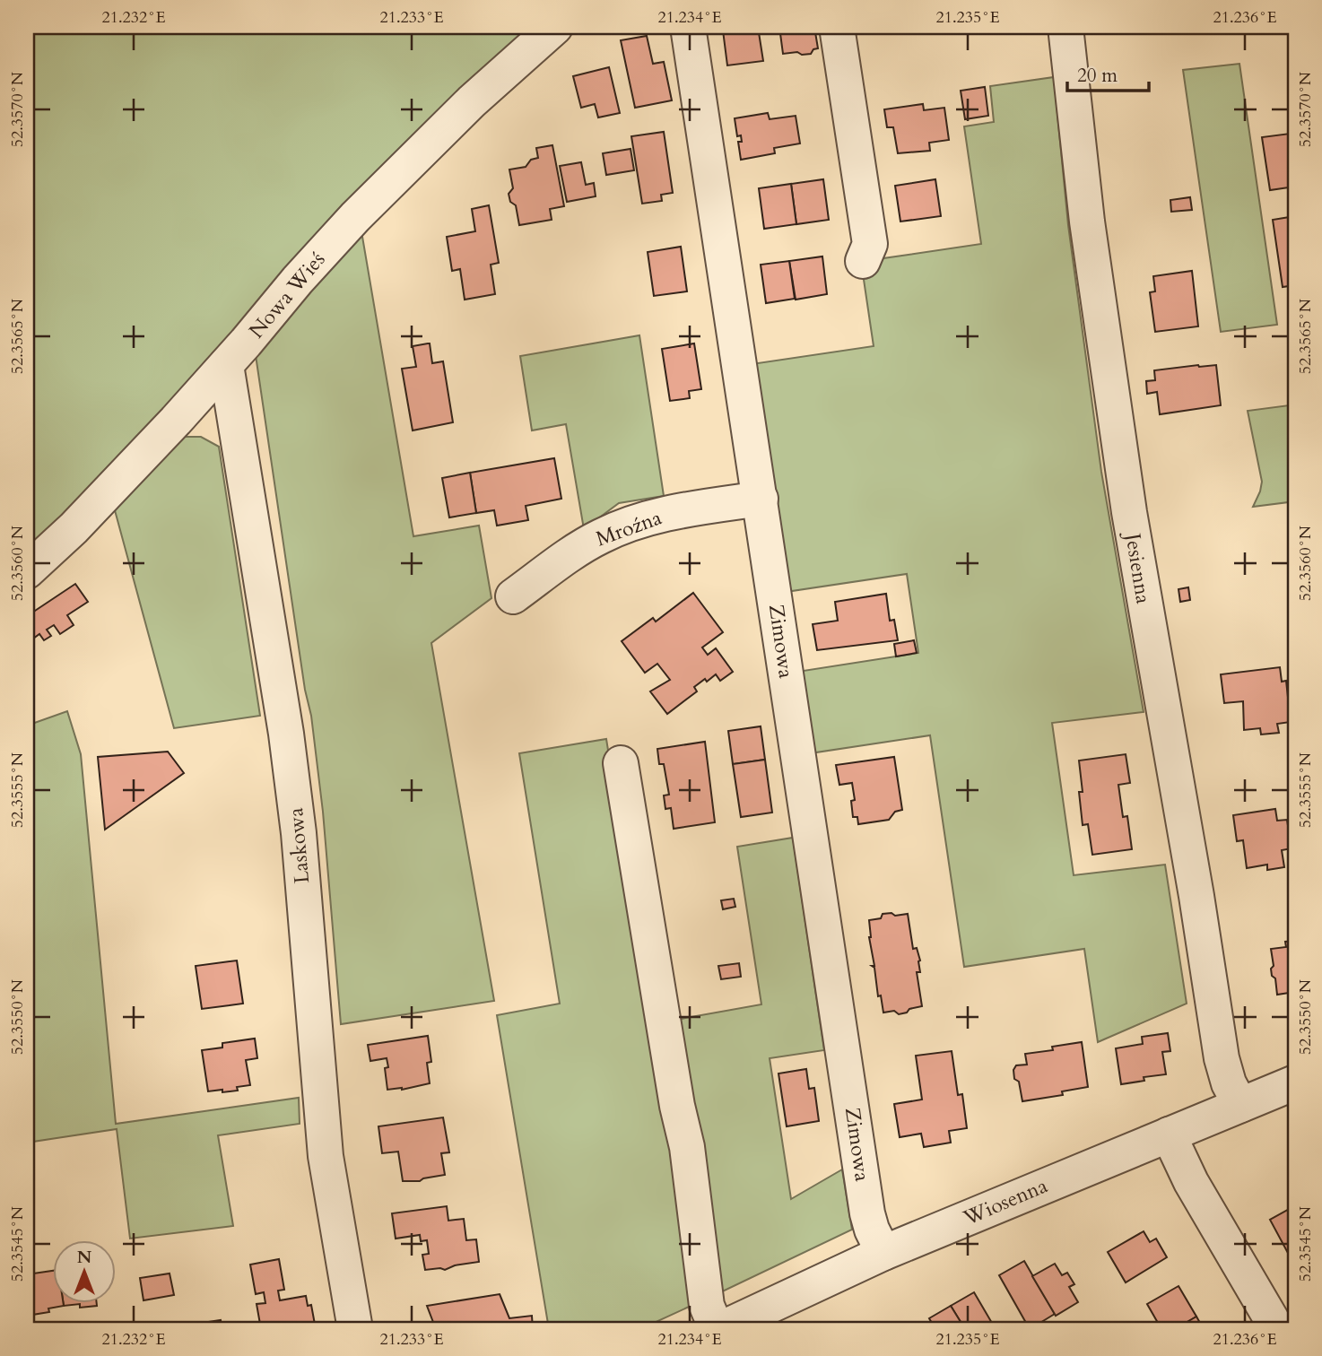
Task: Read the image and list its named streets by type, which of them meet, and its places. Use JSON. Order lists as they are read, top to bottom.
{
  "streets": {
    "street": [
      "Nowa Wieś",
      "Mroźna",
      "Jesienna",
      "Zimowa",
      "Laskowa",
      "Wiosenna"
    ]
  },
  "crossings": [
    ["Nowa Wieś", "Laskowa"],
    ["Mroźna", "Zimowa"],
    ["Jesienna", "Wiosenna"],
    ["Zimowa", "Wiosenna"]
  ],
  "scale_bar": "20 m",
  "north": "top",
  "coordinates": [
    "21.232°E",
    "21.233°E",
    "21.234°E",
    "21.235°E",
    "21.236°E",
    "52.3570°N",
    "52.3565°N",
    "52.3560°N",
    "52.3555°N",
    "52.3550°N",
    "52.3545°N"
  ]
}
